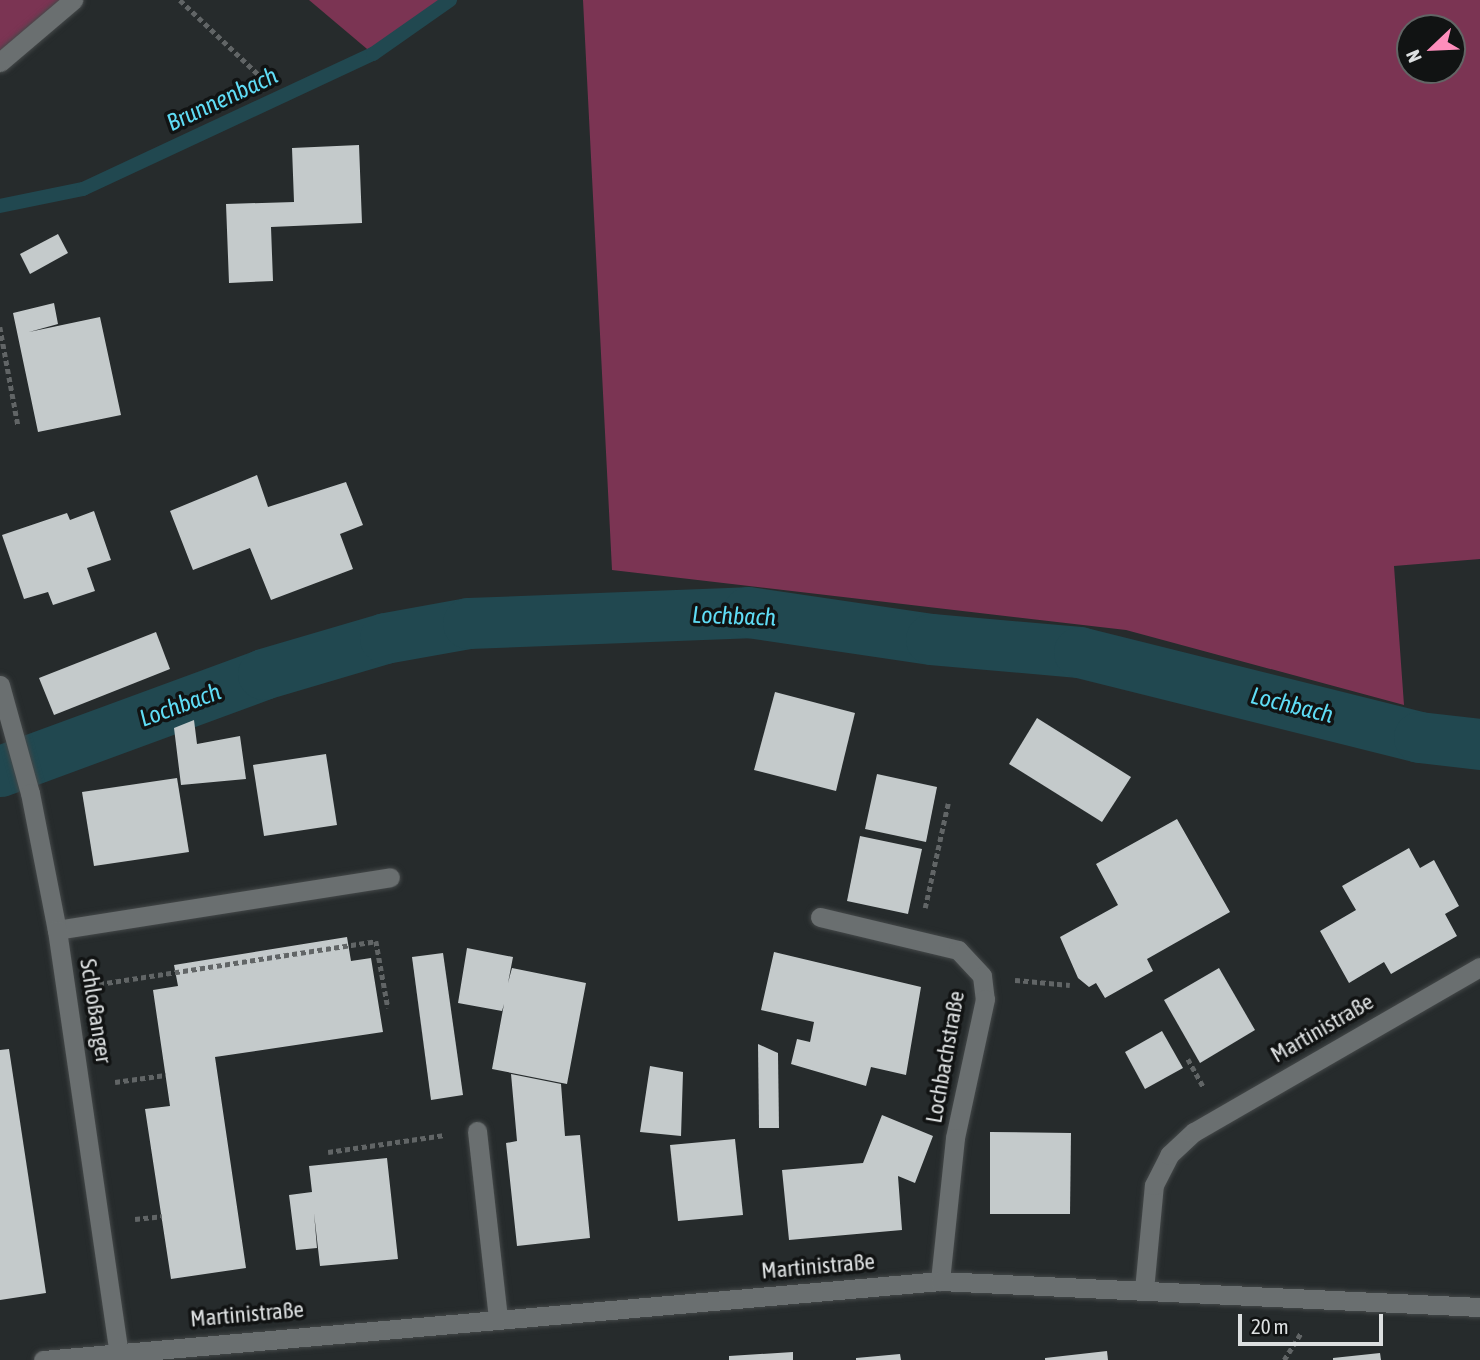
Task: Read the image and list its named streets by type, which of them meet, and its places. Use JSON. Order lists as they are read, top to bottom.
{
  "streets": {
    "street": ["Schloßanger", "Martinistraße", "Lochbachstraße"]
  },
  "crossings": [
    ["Schloßanger", "Martinistraße"],
    ["Martinistraße", "Lochbachstraße"]
  ],
  "water": ["Brunnenbach", "Lochbach"],
  "scale_bar": "20 m",
  "north": "bottom left"
}
